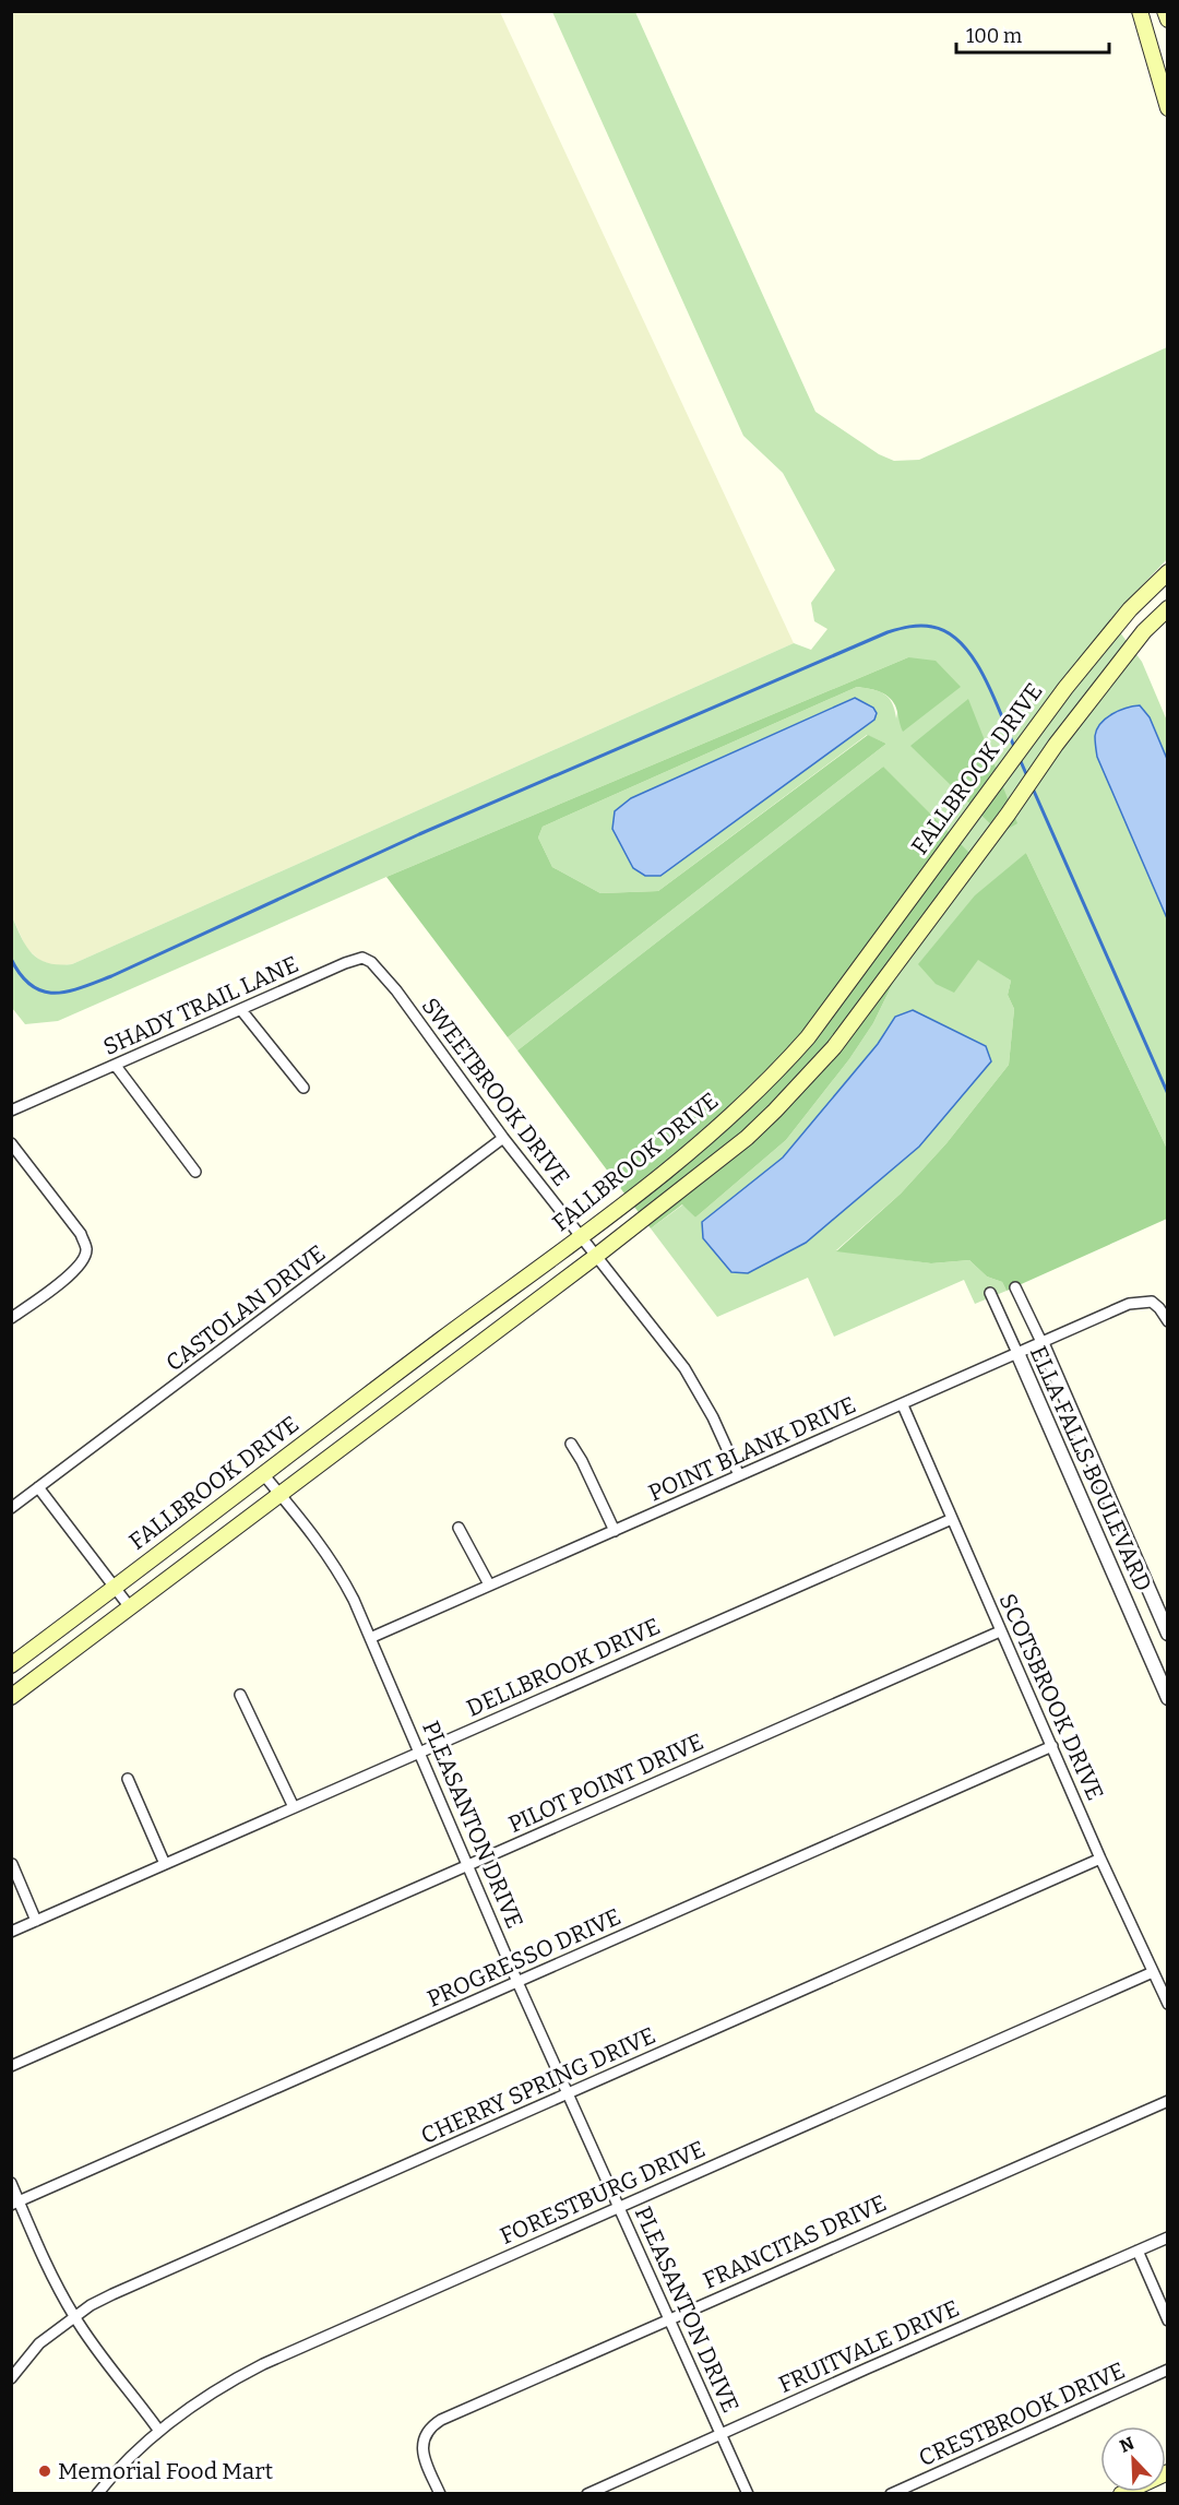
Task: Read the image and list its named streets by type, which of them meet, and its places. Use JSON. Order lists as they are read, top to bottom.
{
  "streets": {
    "main road": ["FALLBROOK DRIVE"],
    "street": [
      "SHADY TRAIL LANE",
      "SWEETBROOK DRIVE",
      "CASTOLAN DRIVE",
      "POINT BLANK DRIVE",
      "ELLA FALLS BOULEVARD",
      "DELLBROOK DRIVE",
      "SCOTSBROOK DRIVE",
      "PILOT POINT DRIVE",
      "PLEASANTON DRIVE",
      "PROGRESSO DRIVE",
      "CHERRY SPRING DRIVE",
      "FORESTBURG DRIVE",
      "FRANCITAS DRIVE",
      "FRUITVALE DRIVE",
      "CRESTBROOK DRIVE"
    ]
  },
  "crossings": [
    ["FALLBROOK DRIVE", "SWEETBROOK DRIVE"],
    ["FALLBROOK DRIVE", "PLEASANTON DRIVE"],
    ["SHADY TRAIL LANE", "SWEETBROOK DRIVE"],
    ["SWEETBROOK DRIVE", "CASTOLAN DRIVE"],
    ["SWEETBROOK DRIVE", "POINT BLANK DRIVE"],
    ["POINT BLANK DRIVE", "ELLA FALLS BOULEVARD"],
    ["POINT BLANK DRIVE", "SCOTSBROOK DRIVE"],
    ["POINT BLANK DRIVE", "PLEASANTON DRIVE"],
    ["DELLBROOK DRIVE", "SCOTSBROOK DRIVE"],
    ["DELLBROOK DRIVE", "PLEASANTON DRIVE"],
    ["SCOTSBROOK DRIVE", "PILOT POINT DRIVE"],
    ["SCOTSBROOK DRIVE", "PROGRESSO DRIVE"],
    ["SCOTSBROOK DRIVE", "CHERRY SPRING DRIVE"],
    ["SCOTSBROOK DRIVE", "FORESTBURG DRIVE"],
    ["PILOT POINT DRIVE", "PLEASANTON DRIVE"],
    ["PLEASANTON DRIVE", "PROGRESSO DRIVE"],
    ["PLEASANTON DRIVE", "CHERRY SPRING DRIVE"],
    ["PLEASANTON DRIVE", "FORESTBURG DRIVE"],
    ["PLEASANTON DRIVE", "FRANCITAS DRIVE"],
    ["PLEASANTON DRIVE", "FRUITVALE DRIVE"]
  ],
  "places": ["Memorial Food Mart"],
  "scale_bar": "100 m",
  "north": "top left"
}
